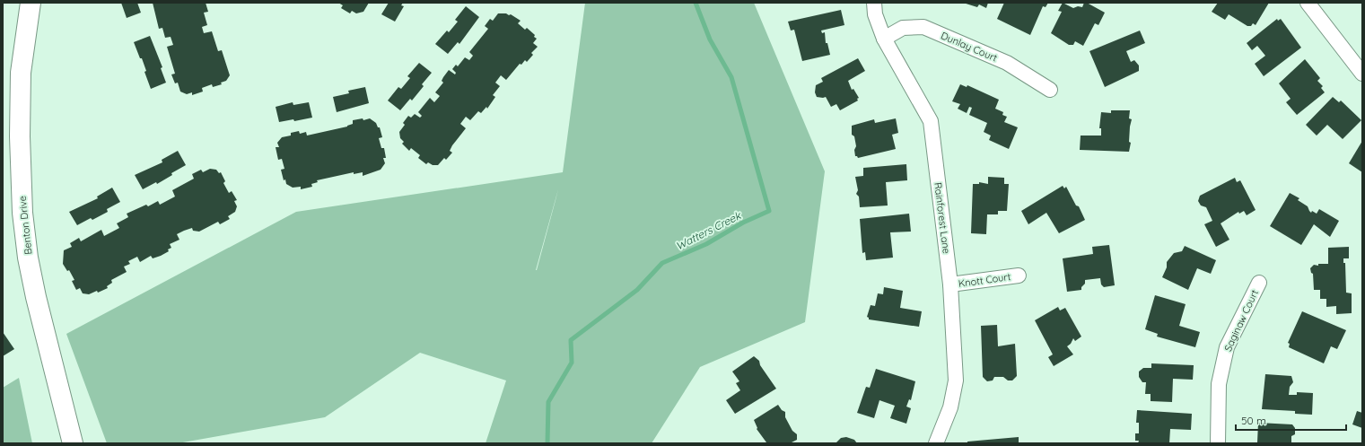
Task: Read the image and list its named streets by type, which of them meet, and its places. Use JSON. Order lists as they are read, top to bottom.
{
  "streets": {
    "street": [
      "Dunlay Court",
      "Rainforest Lane",
      "Benton Drive",
      "Knott Court",
      "Saginaw Court"
    ]
  },
  "crossings": [
    ["Dunlay Court", "Rainforest Lane"],
    ["Rainforest Lane", "Knott Court"]
  ],
  "water": ["Watters Creek"],
  "scale_bar": "50 m"
}
